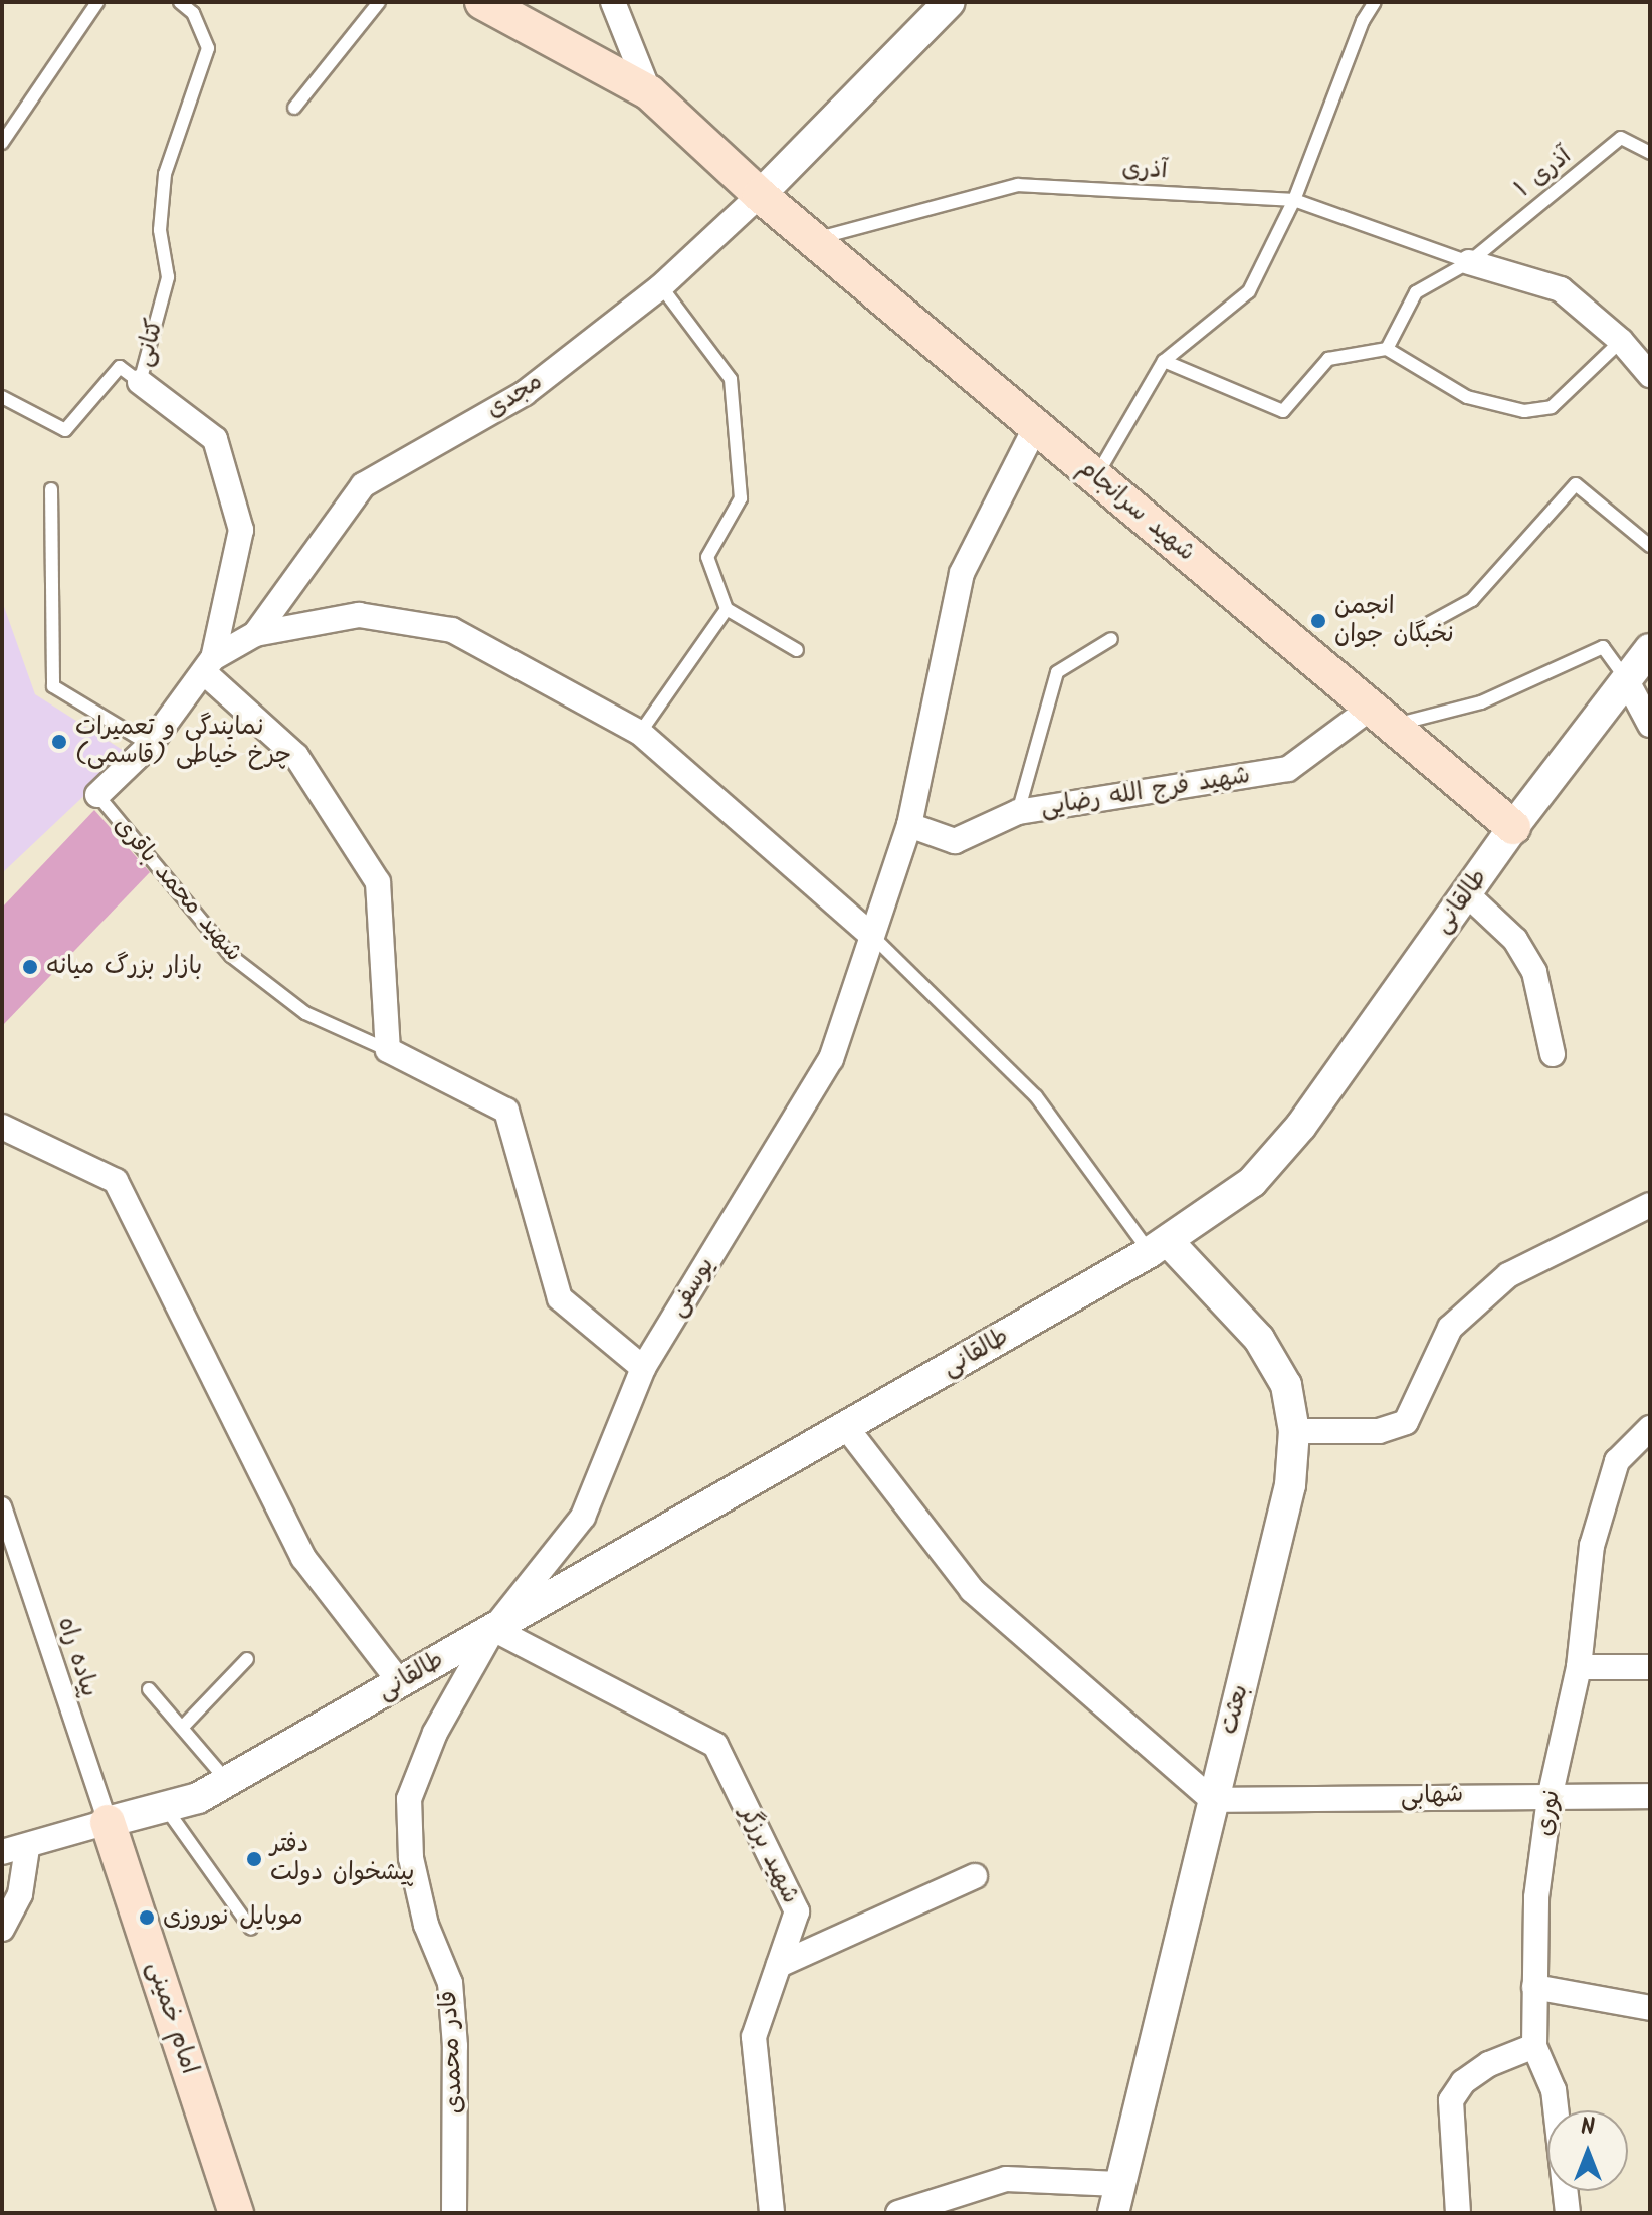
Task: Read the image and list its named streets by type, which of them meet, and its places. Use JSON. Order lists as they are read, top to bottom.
{
  "streets": {
    "main road": ["شهید سرانجام", "امام خمینی"],
    "street": [
      "کتانی",
      "مجدی",
      "شهید فرج الله رضایی",
      "شهید محمد باقری",
      "طالقانی",
      "یوسفی",
      "پیاده راه",
      "بعثت",
      "شهابی",
      "نوری",
      "شهید برزگر",
      "قادر محمدی"
    ],
    "lane": ["آذری", "آذری ۱"]
  },
  "crossings": [
    ["آذری", "آذری ۱"],
    ["آذری", "شهید سرانجام"],
    ["کتانی", "مجدی"],
    ["مجدی", "شهید سرانجام"],
    ["مجدی", "شهید محمد باقری"],
    ["شهید سرانجام", "شهید فرج الله رضایی"],
    ["شهید سرانجام", "طالقانی"],
    ["شهید سرانجام", "یوسفی"],
    ["شهید فرج الله رضایی", "یوسفی"],
    ["شهید محمد باقری", "یوسفی"],
    ["طالقانی", "یوسفی"],
    ["طالقانی", "پیاده راه"],
    ["طالقانی", "بعثت"],
    ["طالقانی", "شهید برزگر"],
    ["طالقانی", "امام خمینی"],
    ["طالقانی", "قادر محمدی"],
    ["یوسفی", "شهید برزگر"],
    ["یوسفی", "قادر محمدی"],
    ["پیاده راه", "امام خمینی"],
    ["بعثت", "شهابی"],
    ["شهابی", "نوری"],
    ["شهید برزگر", "قادر محمدی"]
  ],
  "places": [
    "انجمن نخبگان جوان",
    "نمایندگی و تعمیرات چرخ خیاطی (قاسمی)",
    "بازار بزرگ میانه",
    "دفتر پیشخوان دولت",
    "موبایل نوروزی"
  ],
  "north": "top"
}
